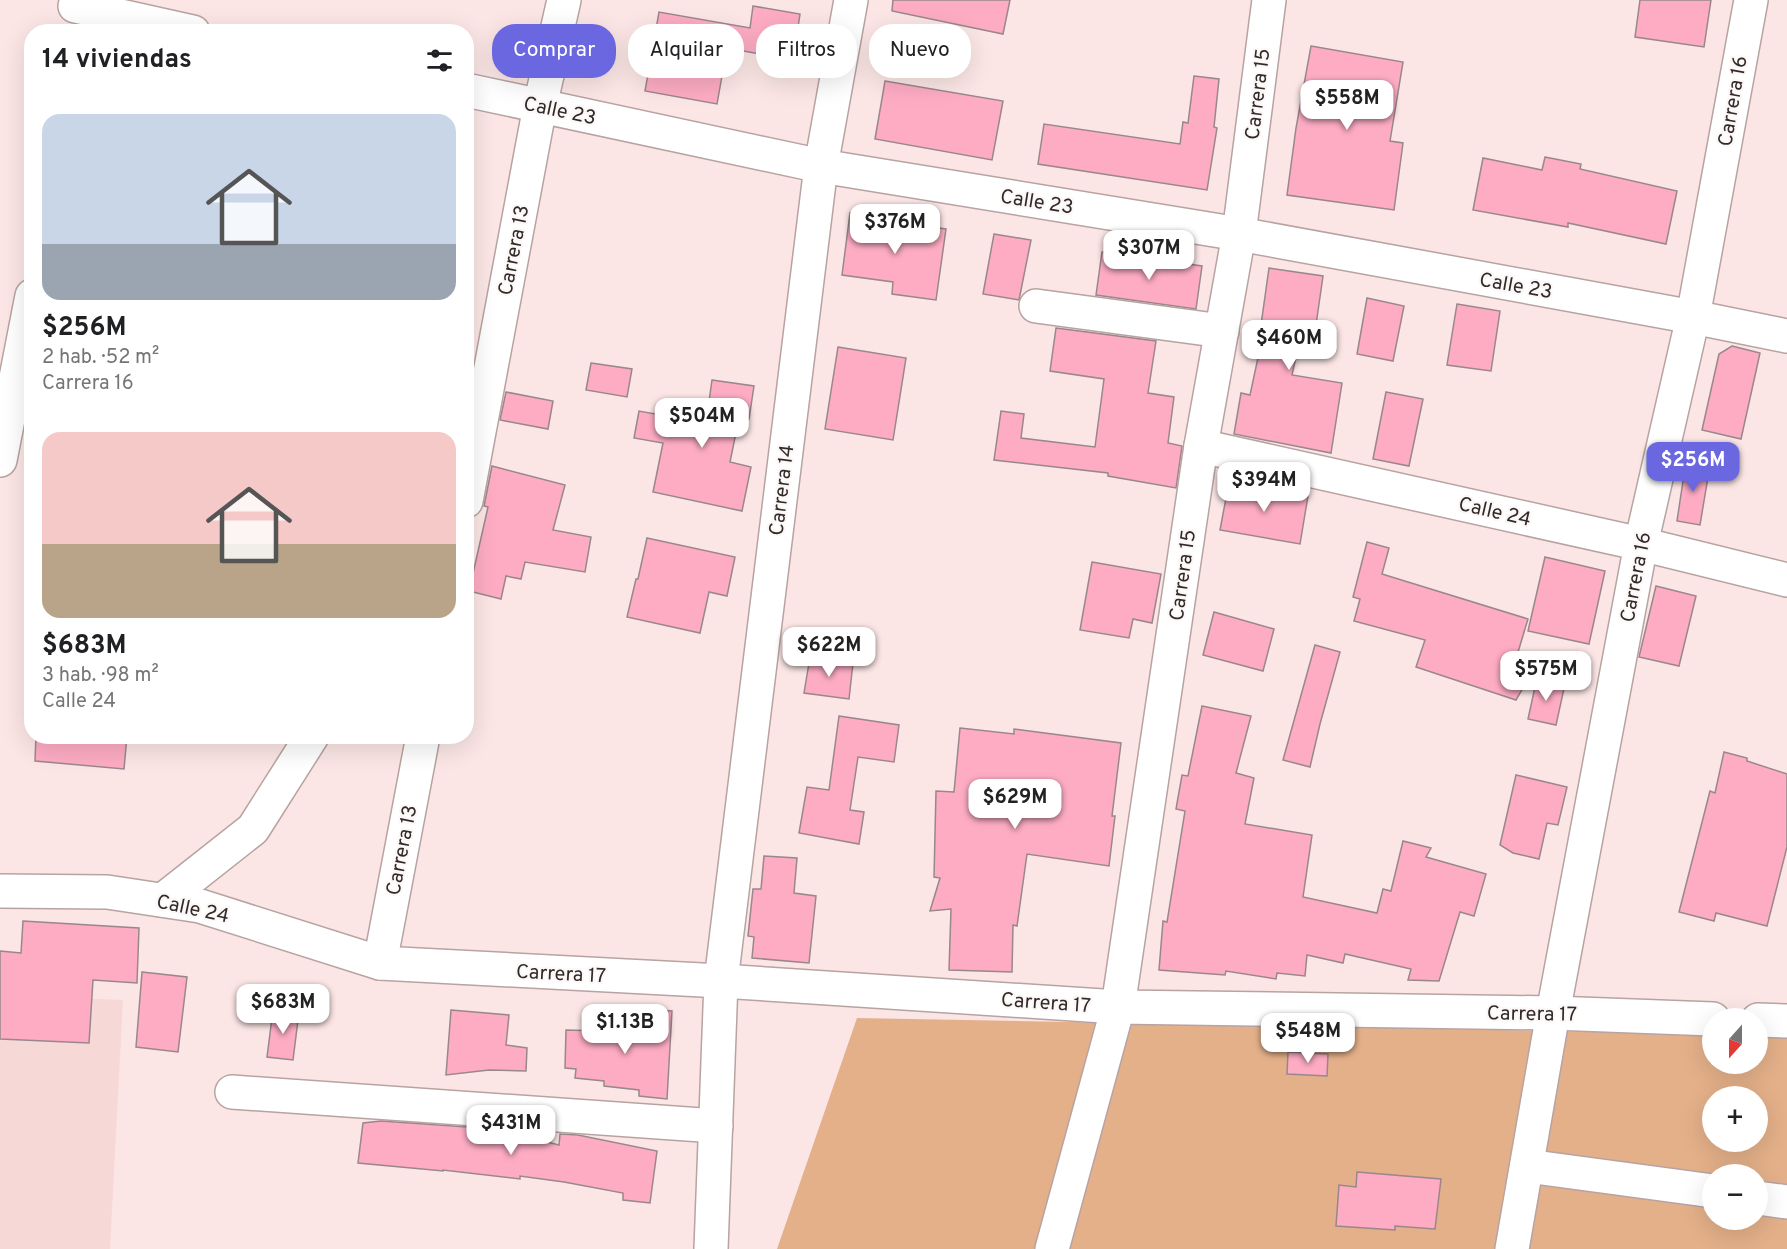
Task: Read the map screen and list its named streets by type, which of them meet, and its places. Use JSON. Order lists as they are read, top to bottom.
{
  "streets": {
    "street": [
      "Carrera 15",
      "Carrera 16",
      "Calle 23",
      "Carrera 13",
      "Carrera 14",
      "Calle 24",
      "Carrera 17"
    ]
  },
  "crossings": [
    ["Carrera 15", "Calle 23"],
    ["Carrera 15", "Calle 24"],
    ["Carrera 15", "Carrera 17"],
    ["Carrera 16", "Calle 23"],
    ["Carrera 16", "Calle 24"],
    ["Carrera 16", "Carrera 17"],
    ["Calle 23", "Carrera 13"],
    ["Calle 23", "Carrera 14"],
    ["Carrera 13", "Calle 24"],
    ["Carrera 13", "Carrera 17"],
    ["Carrera 14", "Carrera 17"],
    ["Calle 24", "Carrera 17"]
  ],
  "north": "bottom",
  "page": {
    "chip": [
      "Comprar",
      "Alquilar",
      "Filtros",
      "Nuevo"
    ],
    "heading": "14 viviendas",
    "price": [
      "$558M",
      "$376M",
      "$307M",
      "$460M",
      "$504M",
      "$256M",
      "$394M",
      "$622M",
      "$575M",
      "$629M",
      "$683M",
      "$1.13B",
      "$548M",
      "$431M"
    ],
    "list": [
      {
        "name": "$256M",
        "note": "2 hab. · 52 m² · Carrera 16"
      },
      {
        "name": "$683M",
        "note": "3 hab. · 98 m² · Calle 24"
      }
    ],
    "map_buttons": ["+", "−"]
  }
}
